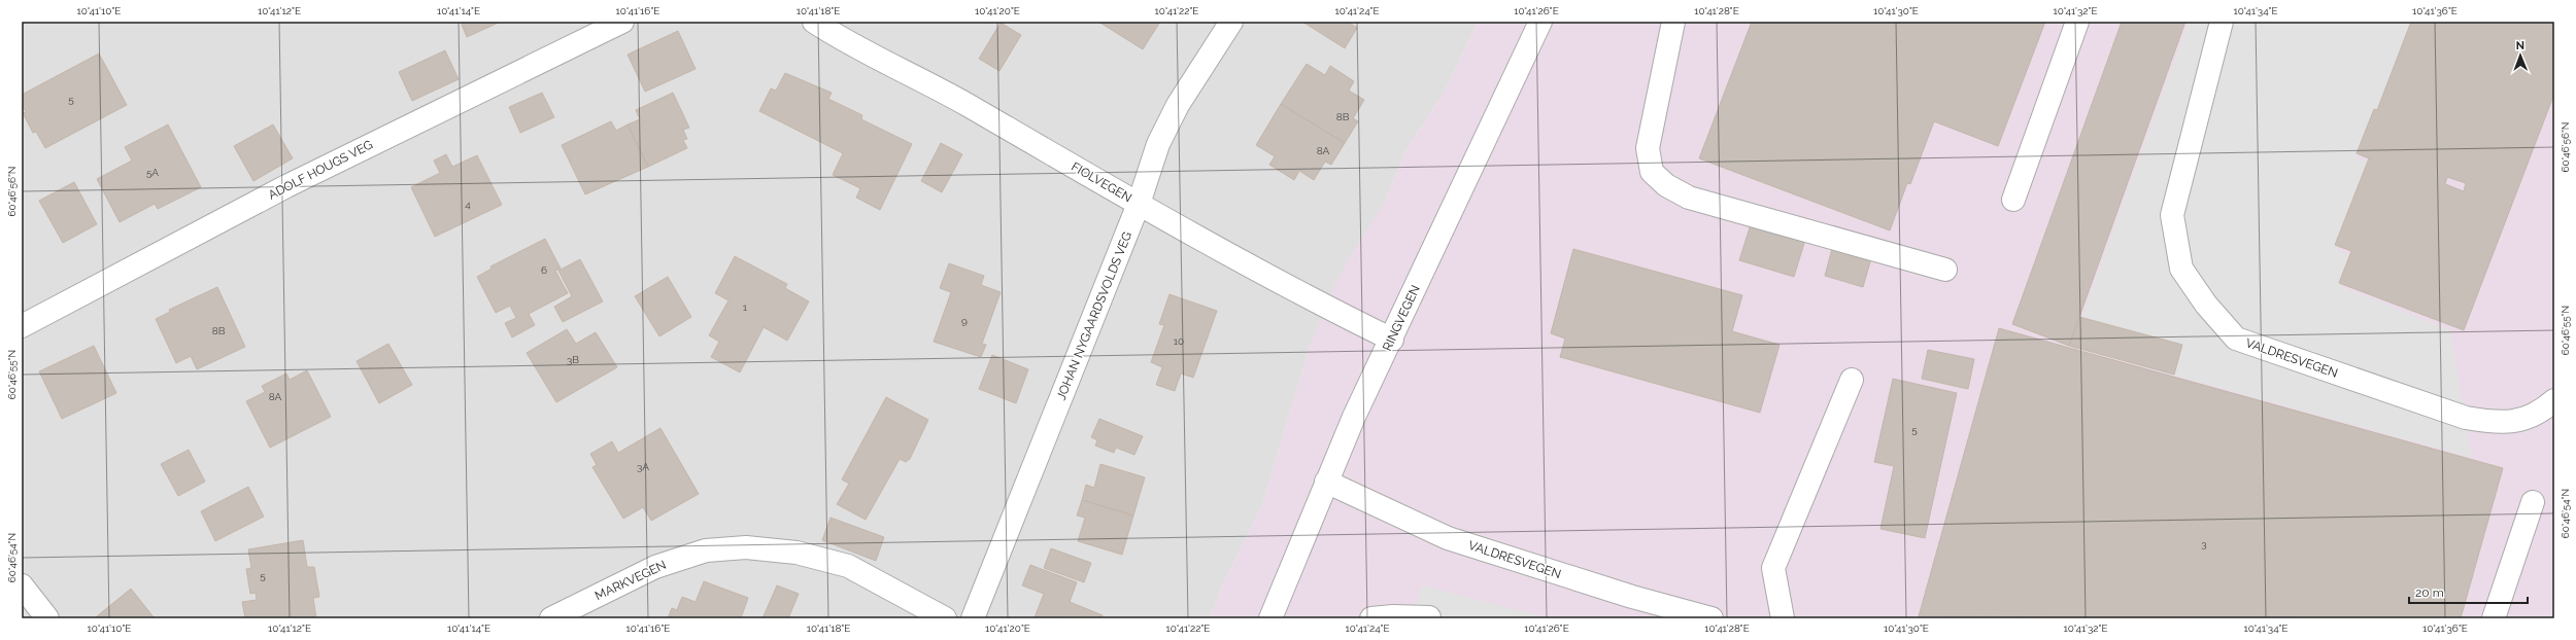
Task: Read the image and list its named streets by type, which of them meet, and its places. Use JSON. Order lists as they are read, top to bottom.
{
  "streets": {
    "street": [
      "ADOLF HOUGS VEG",
      "FIOLVEGEN",
      "JOHAN NYGAARDSVOLDS VEG",
      "RINGVEGEN",
      "VALDRESVEGEN",
      "MARKVEGEN"
    ]
  },
  "crossings": [
    ["FIOLVEGEN", "JOHAN NYGAARDSVOLDS VEG"],
    ["FIOLVEGEN", "RINGVEGEN"],
    ["RINGVEGEN", "VALDRESVEGEN"]
  ],
  "house_numbers": [
    "5",
    "8B",
    "8A",
    "5A",
    "4",
    "6",
    "1",
    "9",
    "8B",
    "10",
    "3B",
    "8A",
    "5",
    "3A",
    "3",
    "5"
  ],
  "scale_bar": "20 m",
  "north": "top",
  "coordinates": [
    "10°41'10\"E",
    "10°41'12\"E",
    "10°41'14\"E",
    "10°41'16\"E",
    "10°41'18\"E",
    "10°41'20\"E",
    "10°41'22\"E",
    "10°41'24\"E",
    "10°41'26\"E",
    "10°41'28\"E",
    "10°41'30\"E",
    "10°41'32\"E",
    "10°41'34\"E",
    "10°41'36\"E",
    "60°46'56\"N",
    "60°46'55\"N",
    "60°46'54\"N"
  ]
}
